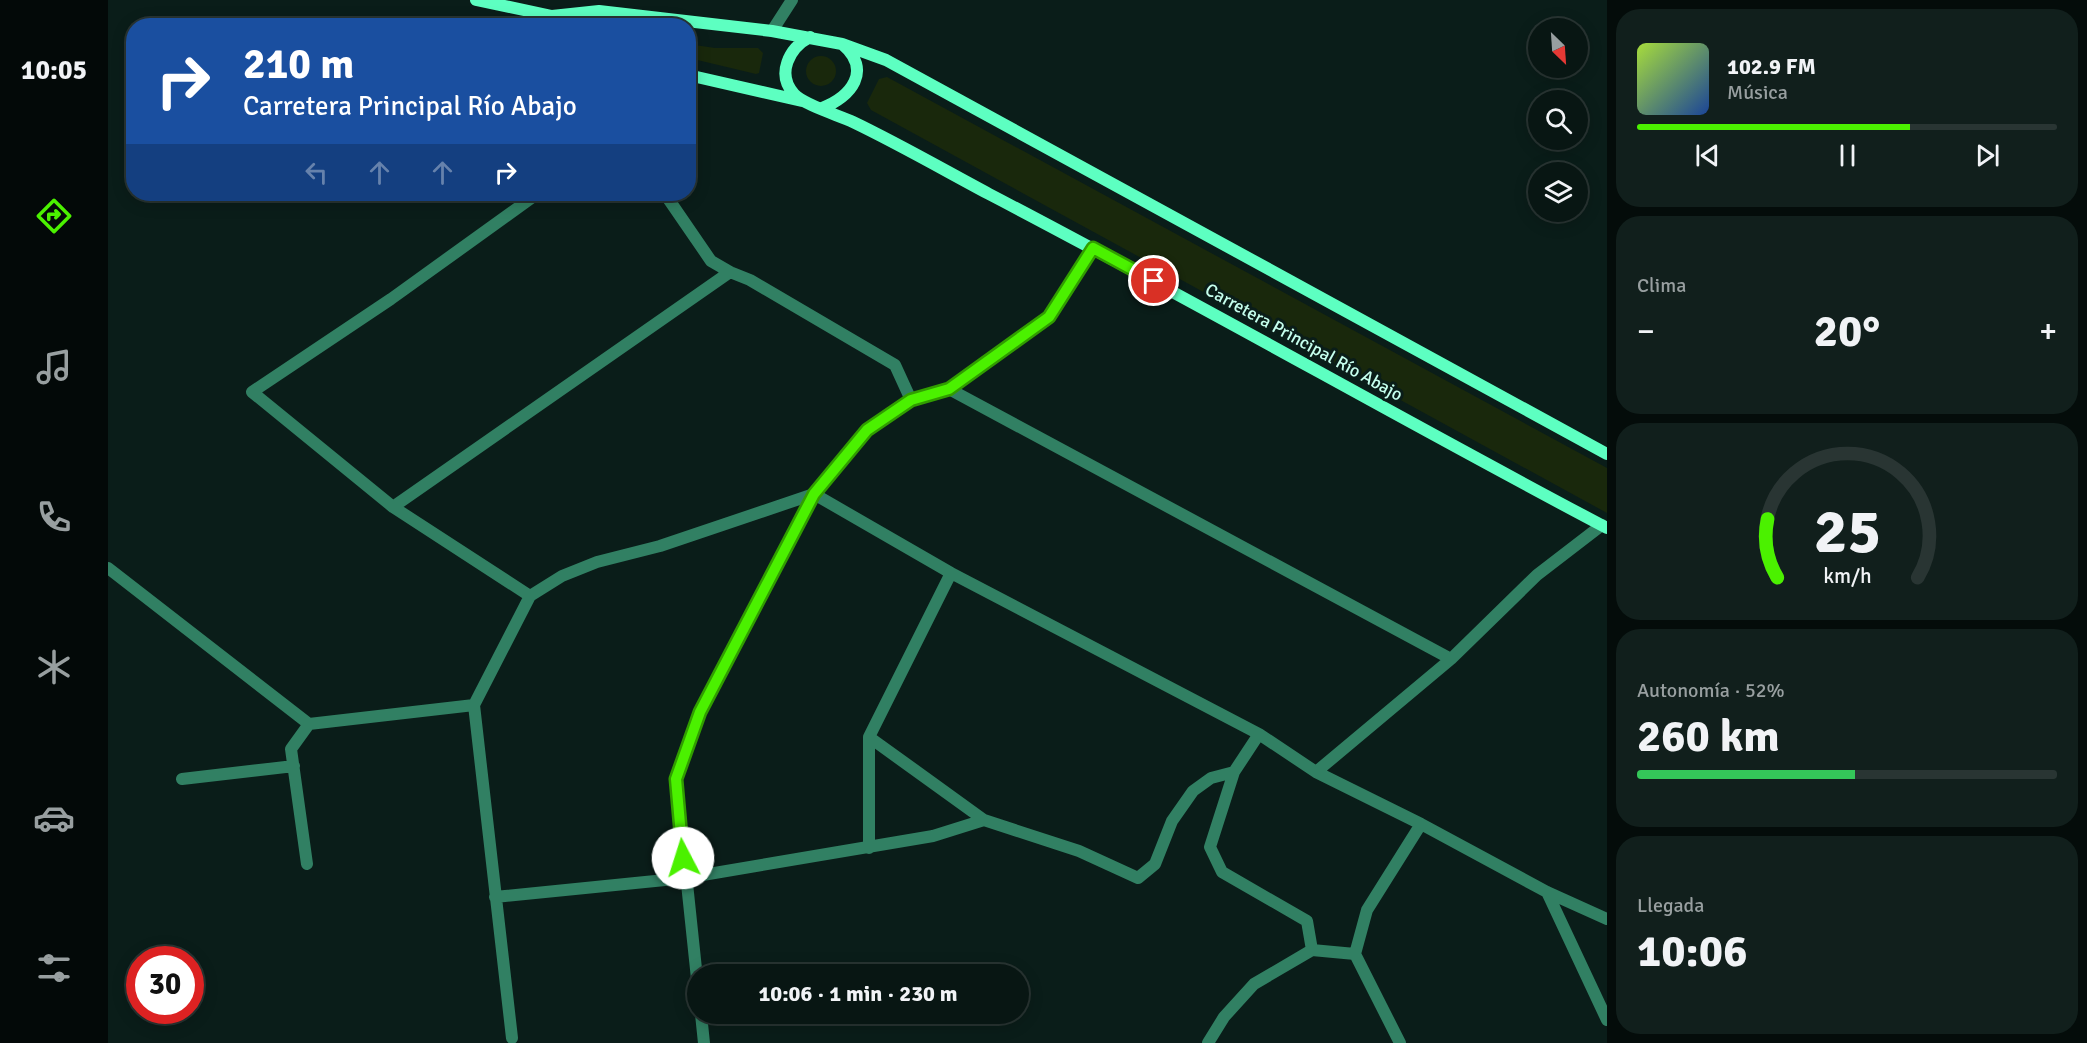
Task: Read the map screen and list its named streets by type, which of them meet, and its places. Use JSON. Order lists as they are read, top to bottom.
{
  "streets": {
    "main road": ["Carretera Principal Río Abajo"]
  },
  "north": "bottom right",
  "page": {
    "tabs": "10:05",
    "turn": ["210 m", "Carretera Principal Río Abajo"],
    "song": ["102.9 FM", "Música"],
    "tile": [
      "Clima",
      ["Autonomía · 52%", "260 km"],
      ["Llegada", "10:06"]
    ],
    "heat": ["−", "20°", "+"],
    "limit": "30",
    "trip": "10:06 · 1 min · 230 m",
    "gauge": ["25", "km/h"]
  }
}
